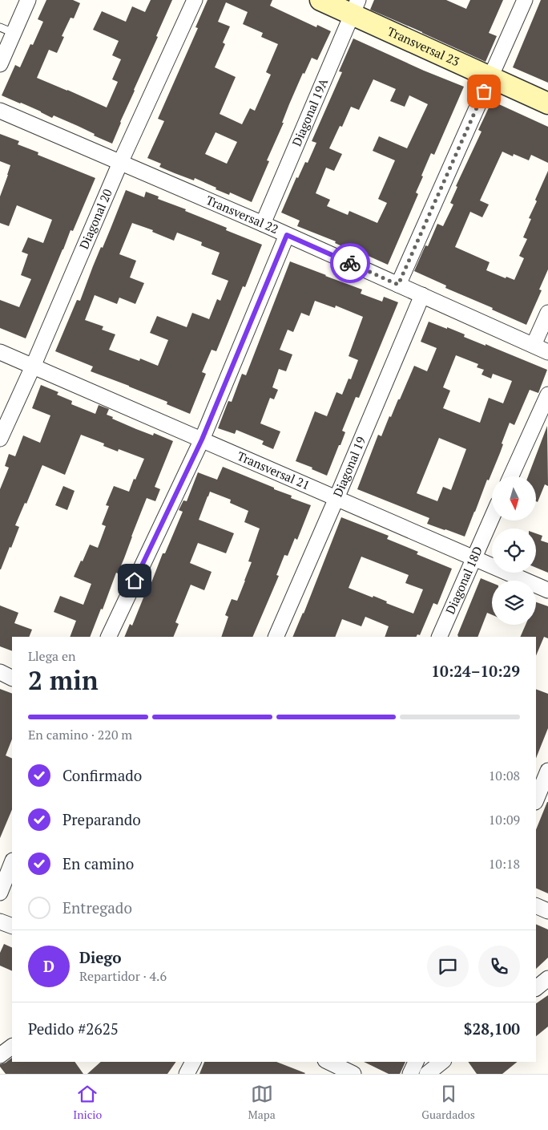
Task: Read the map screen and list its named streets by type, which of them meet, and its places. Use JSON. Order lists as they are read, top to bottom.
{
  "streets": {
    "street": [
      "Transversal 23",
      "Diagonal 19A",
      "Transversal 22",
      "Diagonal 20",
      "Diagonal 19",
      "Transversal 21",
      "Diagonal 18D"
    ]
  },
  "crossings": [
    ["Transversal 23", "Diagonal 19A"],
    ["Diagonal 19A", "Transversal 22"],
    ["Transversal 22", "Diagonal 20"],
    ["Transversal 22", "Diagonal 19"],
    ["Diagonal 20", "Transversal 21"],
    ["Diagonal 19", "Transversal 21"],
    ["Transversal 21", "Diagonal 18D"]
  ],
  "north": "bottom",
  "page": {
    "heading": ["2 min", "Llega en", "10:24–10:29"],
    "panel": [
      "Diego",
      "Repartidor · 4.6",
      "Pedido #2625",
      "$28,100"
    ],
    "bar": "En camino · 220 m",
    "list": [
      ["Confirmado", "10:08"],
      ["Preparando", "10:09"],
      ["En camino", "10:18"],
      "Entregado"
    ],
    "round": "D",
    "tabs": ["Inicio", "Mapa", "Guardados"]
  }
}
